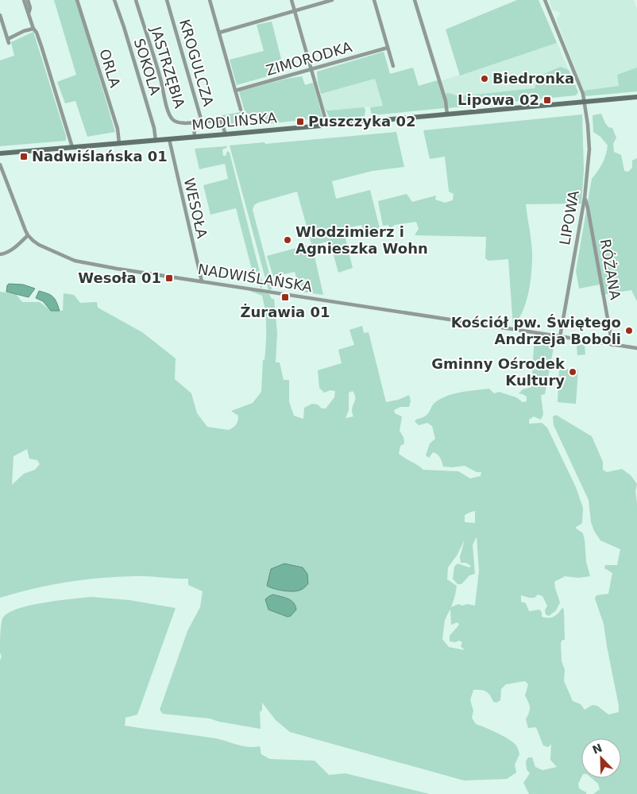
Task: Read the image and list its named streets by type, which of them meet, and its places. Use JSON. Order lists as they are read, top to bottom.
{
  "streets": {
    "main road": ["MODLIŃSKA"],
    "street": [
      "ZIMORODKA",
      "KROGULCZA",
      "SOKOLA",
      "JASTRZĘBIA",
      "ORLA",
      "WESOŁA",
      "LIPOWA",
      "RÓŻANA",
      "NADWIŚLAŃSKA"
    ]
  },
  "crossings": [
    ["KROGULCZA", "JASTRZĘBIA"],
    ["KROGULCZA", "MODLIŃSKA"],
    ["SOKOLA", "MODLIŃSKA"],
    ["JASTRZĘBIA", "MODLIŃSKA"],
    ["ORLA", "MODLIŃSKA"],
    ["MODLIŃSKA", "WESOŁA"],
    ["MODLIŃSKA", "LIPOWA"],
    ["WESOŁA", "NADWIŚLAŃSKA"],
    ["LIPOWA", "RÓŻANA"],
    ["LIPOWA", "NADWIŚLAŃSKA"],
    ["RÓŻANA", "NADWIŚLAŃSKA"]
  ],
  "places": {
    "other": [
      "Biedronka",
      "Wlodzimierz i Agnieszka Wohn",
      "Kościół pw. Świętego Andrzeja Boboli",
      "Gminny Ośrodek Kultury"
    ],
    "transit": [
      "Lipowa 02",
      "Puszczyka 02",
      "Nadwiślańska 01",
      "Wesoła 01",
      "Żurawia 01"
    ]
  },
  "north": "top left"
}
